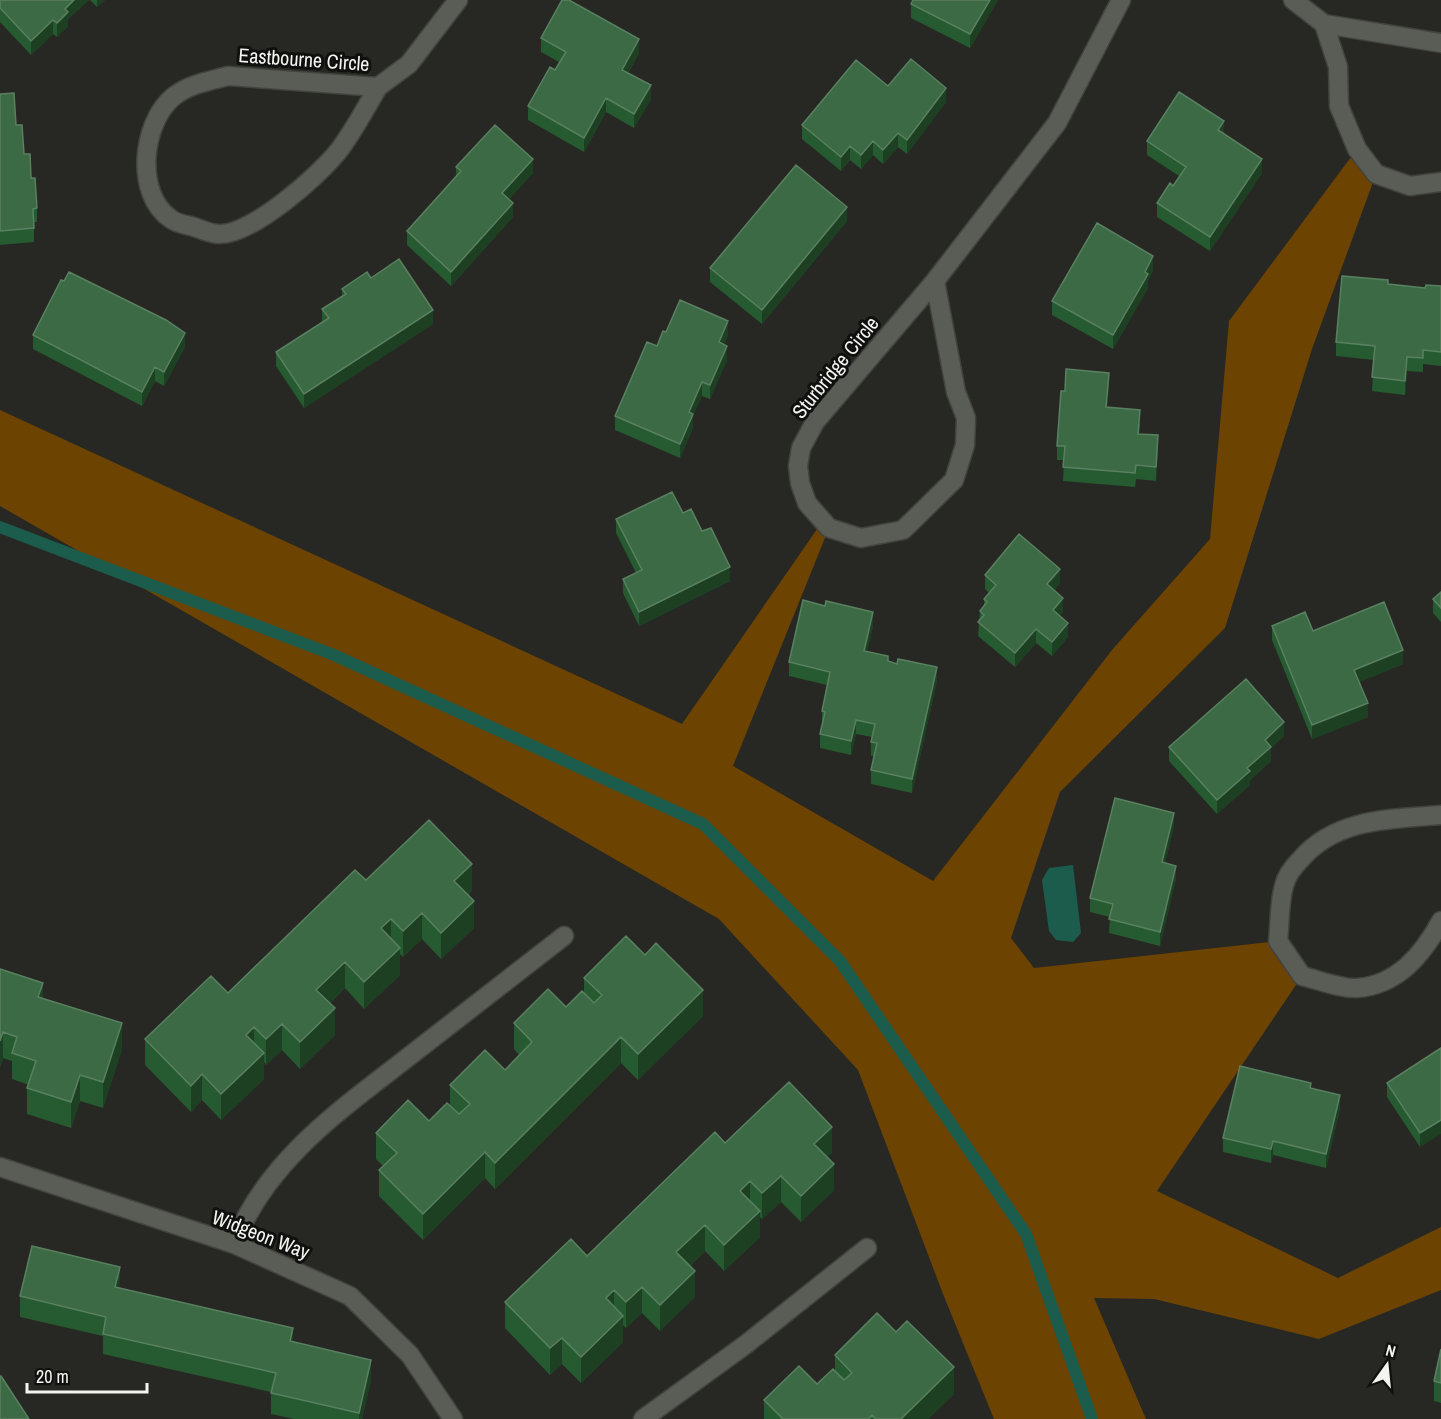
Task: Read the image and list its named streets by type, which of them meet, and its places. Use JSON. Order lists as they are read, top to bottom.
{
  "streets": {
    "street": ["Eastbourne Circle", "Sturbridge Circle", "Widgeon Way"]
  },
  "scale_bar": "20 m",
  "north": "top"
}
